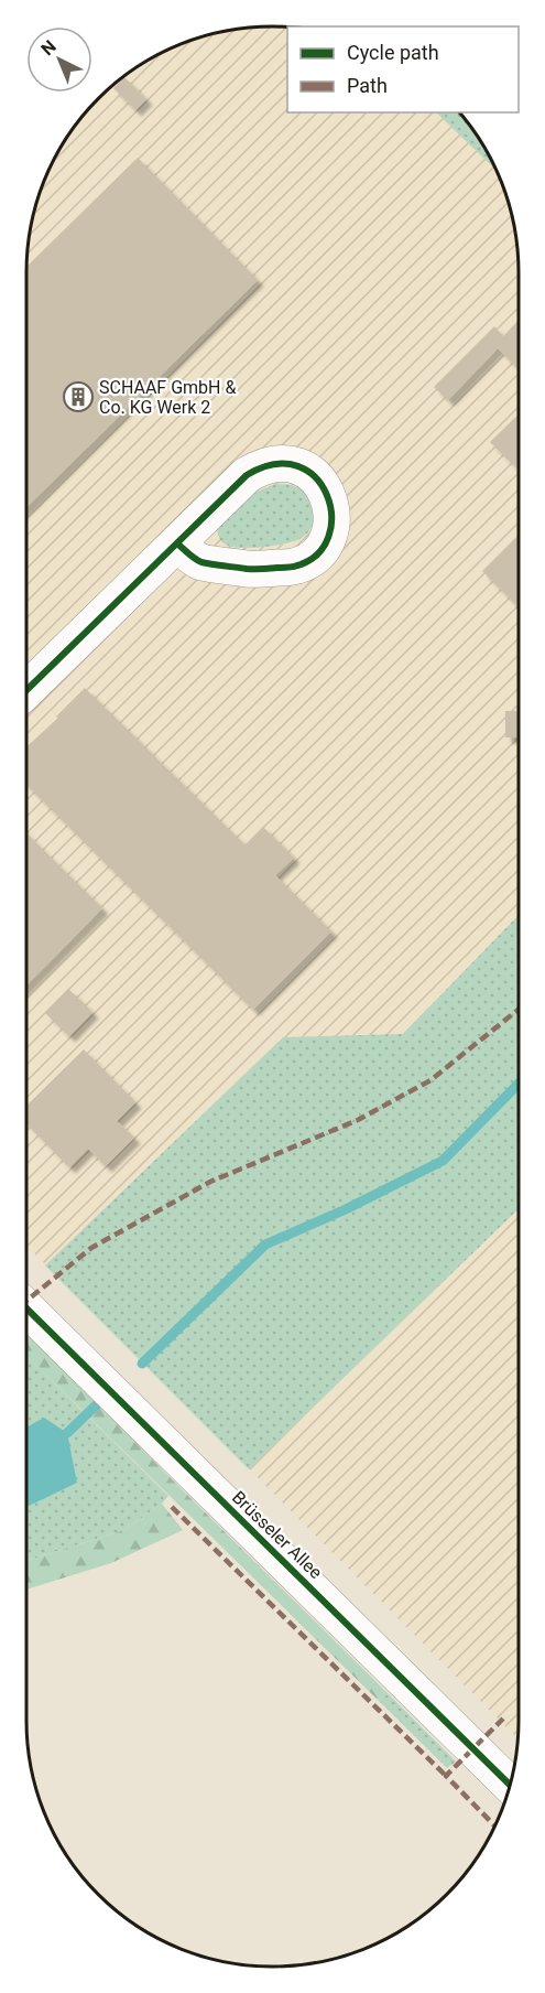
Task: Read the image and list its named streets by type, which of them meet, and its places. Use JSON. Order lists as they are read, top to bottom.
{
  "streets": {
    "street": ["Brüsseler Allee"]
  },
  "places": {
    "building": ["SCHAAF GmbH & Co. KG Werk 2"]
  },
  "legend": ["Cycle path", "Path"],
  "north": "top left"
}
